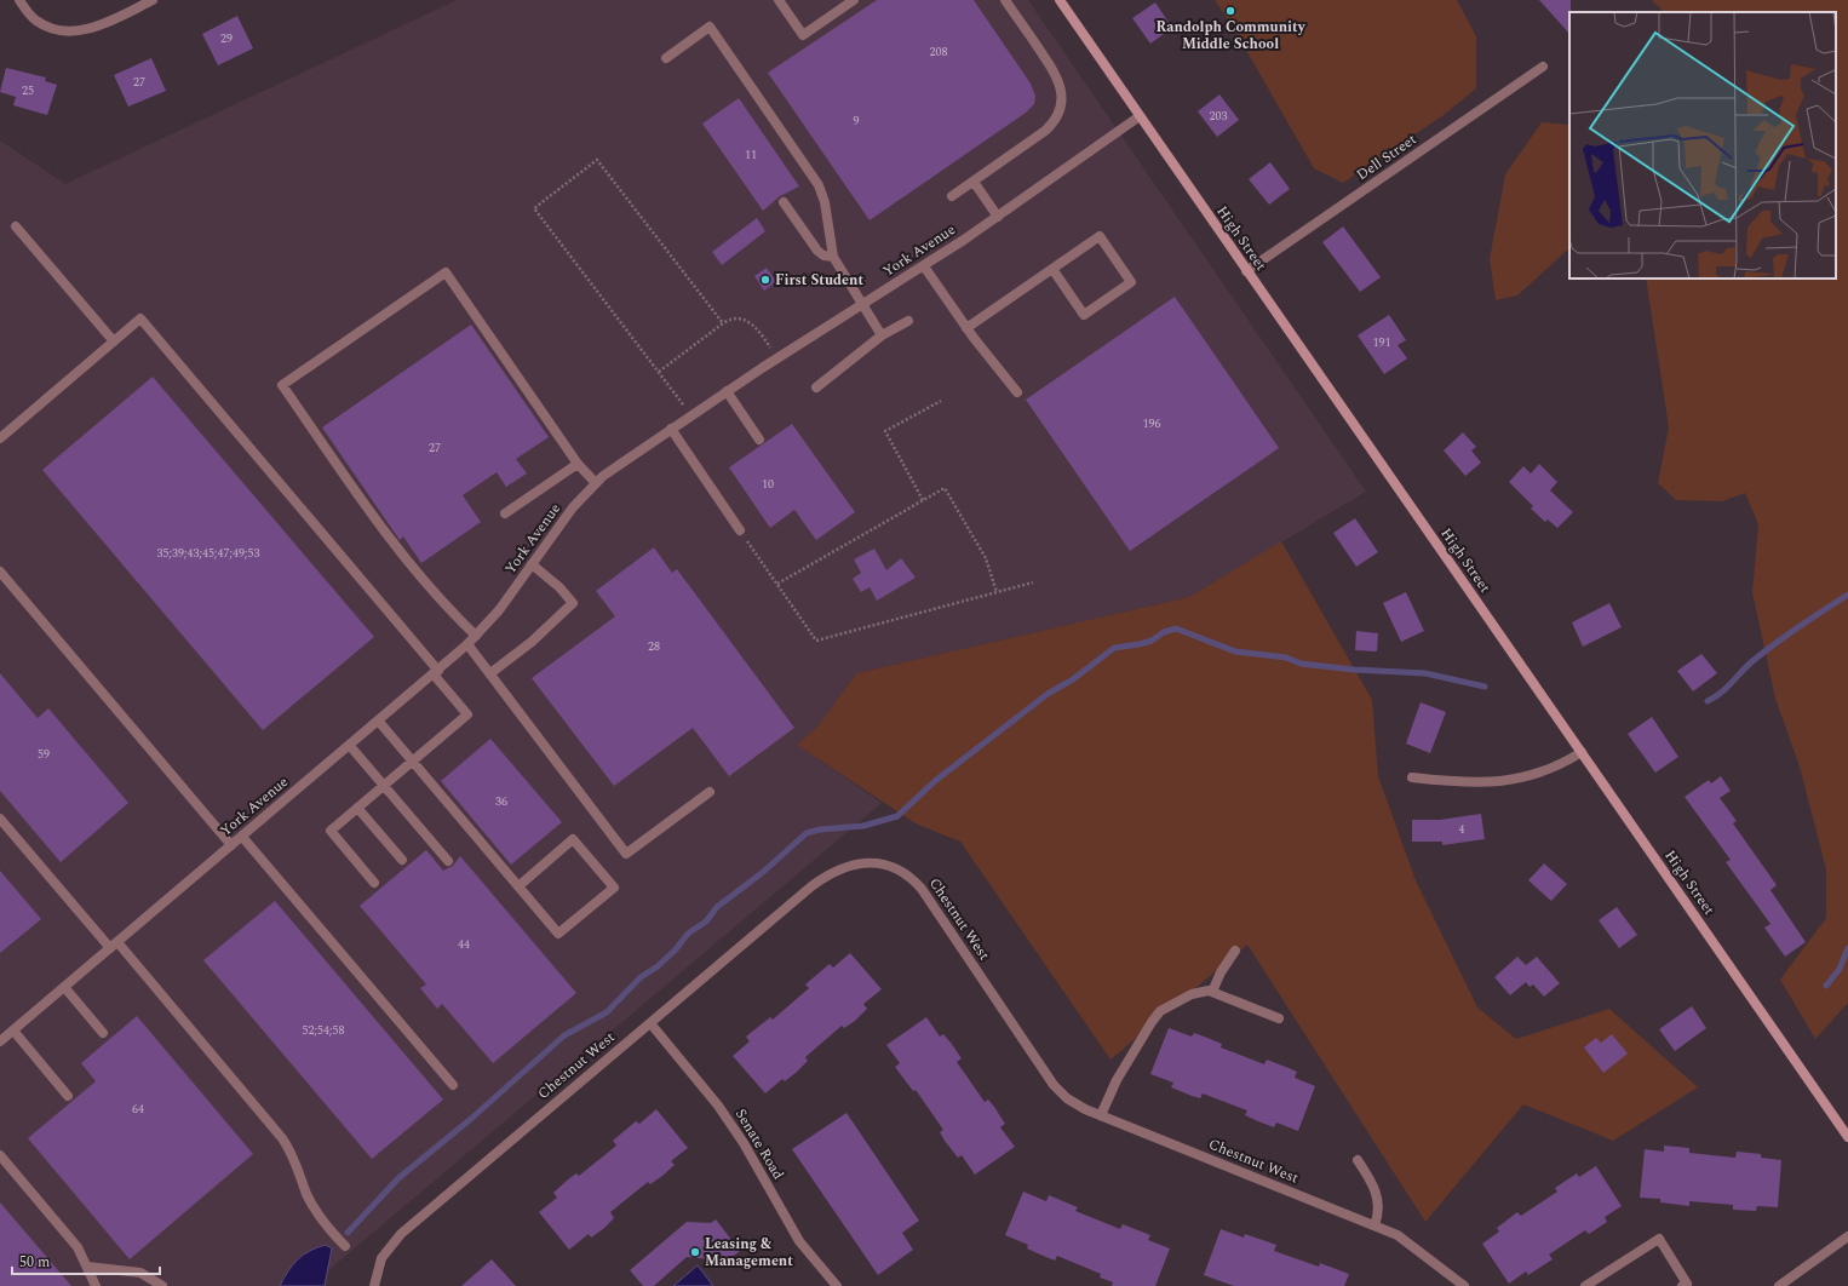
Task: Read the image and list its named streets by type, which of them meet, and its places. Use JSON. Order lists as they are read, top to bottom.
{
  "streets": {
    "main road": ["High Street"],
    "street": [
      "Dell Street",
      "York Avenue",
      "Chestnut West",
      "Senate Road"
    ]
  },
  "crossings": [
    ["Dell Street", "High Street"],
    ["High Street", "York Avenue"],
    ["Chestnut West", "Senate Road"]
  ],
  "places": ["Randolph Community Middle School", "First Student", "Leasing & Management"],
  "house_numbers": [
    "29",
    "208",
    "27",
    "25",
    "203",
    "9",
    "11",
    "191",
    "196",
    "27",
    "10",
    "35;39;43;45;47;49;53",
    "28",
    "59",
    "36",
    "4",
    "44",
    "52;54;58",
    "64"
  ],
  "scale_bar": "50 m"
}
